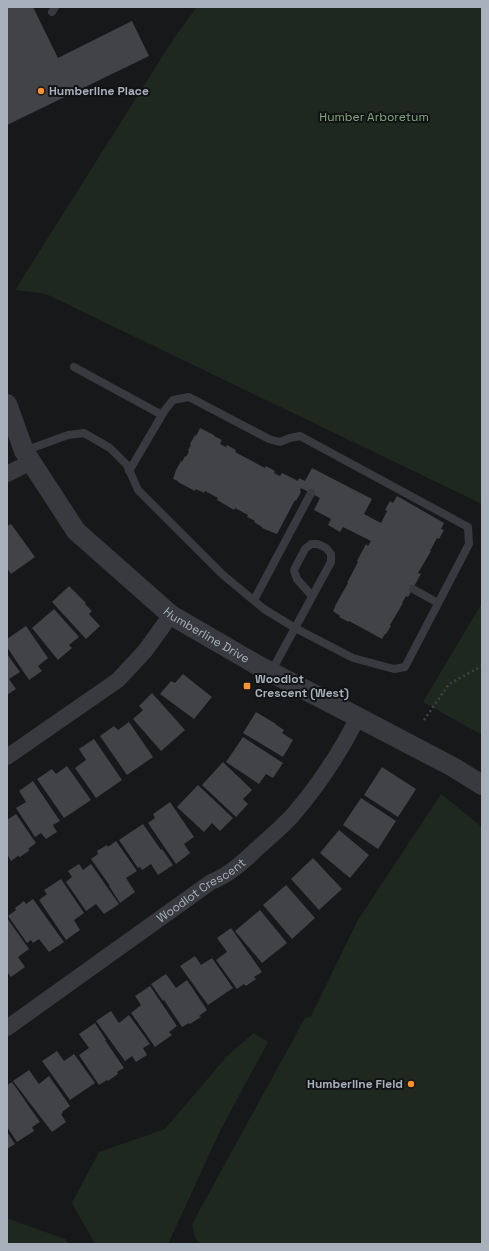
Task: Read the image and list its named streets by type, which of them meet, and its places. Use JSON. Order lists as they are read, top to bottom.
{
  "streets": {
    "street": ["Humberline Drive", "Woodlot Crescent"]
  },
  "crossings": [
    ["Humberline Drive", "Woodlot Crescent"]
  ],
  "parks": ["Humber Arboretum"],
  "places": {
    "other": ["Humberline Place", "Humberline Field"],
    "transit": ["Woodlot Crescent (West)"]
  }
}
